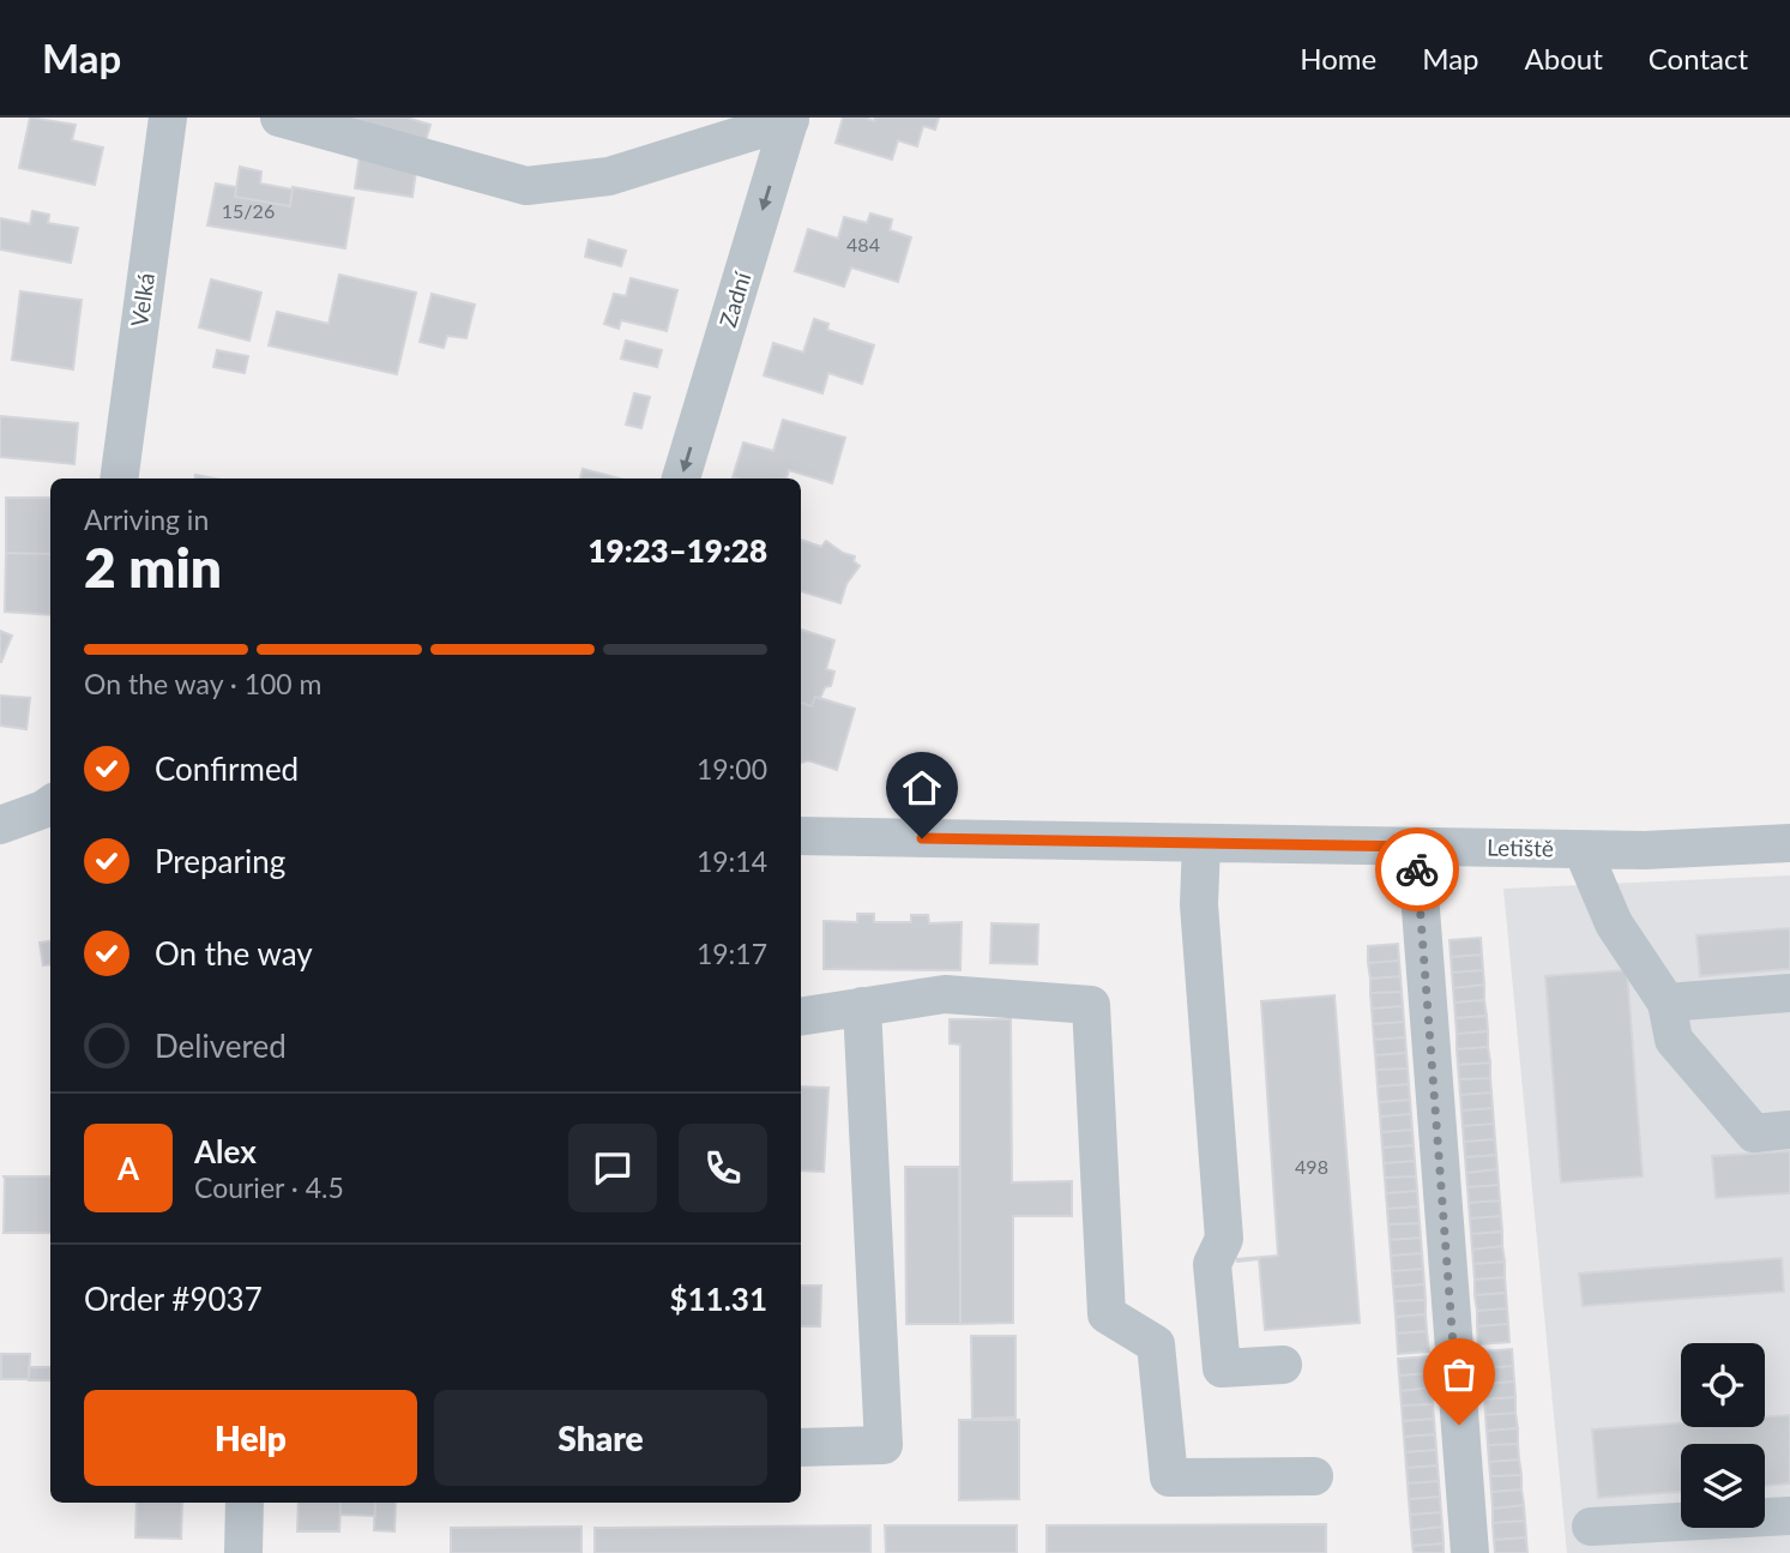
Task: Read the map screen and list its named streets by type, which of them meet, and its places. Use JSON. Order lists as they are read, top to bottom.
{
  "streets": {
    "street": ["Velká", "Zadní", "Letiště"]
  },
  "one_way": ["Zadní"],
  "house_numbers": ["15/26", "484", "498"],
  "page": {
    "header": "Map",
    "nav": [
      "Home",
      "Map",
      "About",
      "Contact"
    ],
    "heading": ["2 min", "Arriving in", "19:23–19:28"],
    "panel": [
      "Alex",
      "Courier · 4.5",
      "Order #9037",
      "$11.31"
    ],
    "bar": "On the way · 100 m",
    "list": [
      ["Confirmed", "19:00"],
      ["Preparing", "19:14"],
      ["On the way", "19:17"],
      "Delivered"
    ],
    "round": "A",
    "buttons": ["Help", "Share"]
  }
}
